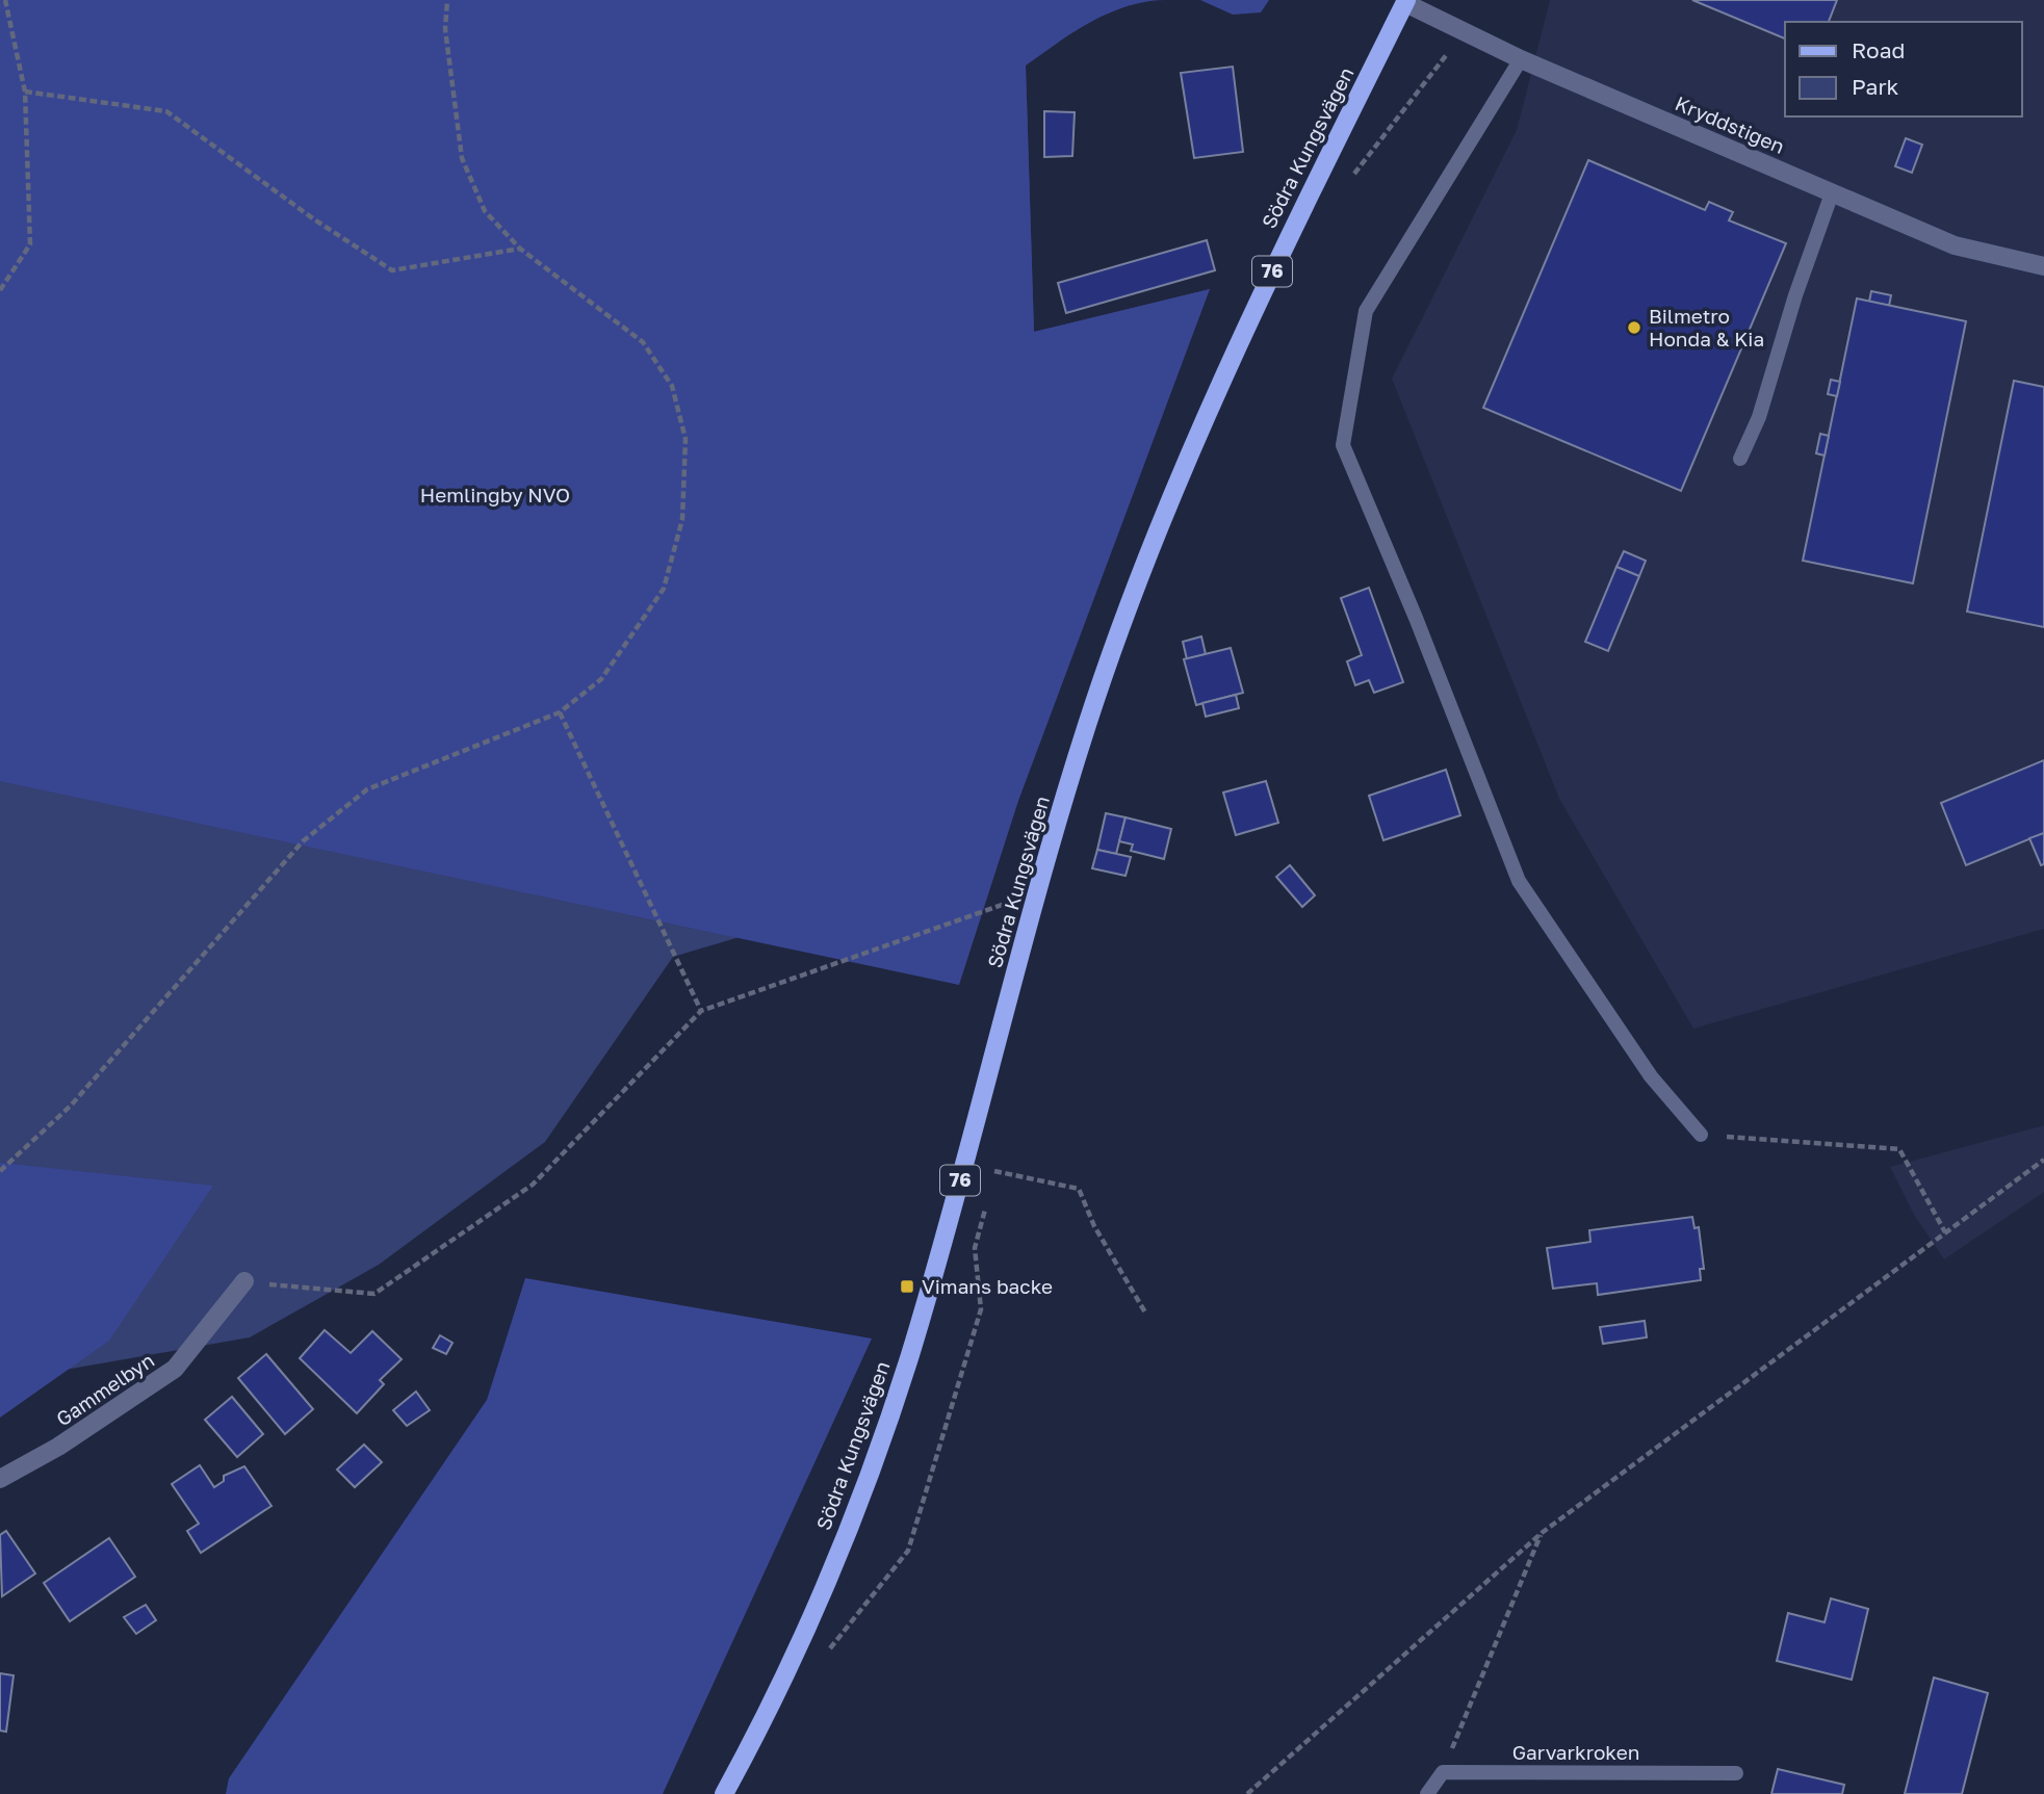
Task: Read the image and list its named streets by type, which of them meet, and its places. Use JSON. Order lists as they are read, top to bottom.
{
  "streets": {
    "main road": ["Södra Kungsvägen", "76"],
    "street": ["Kryddstigen", "Gammelbyn"],
    "lane": ["Garvarkroken"]
  },
  "crossings": [
    ["Kryddstigen", "Södra Kungsvägen"]
  ],
  "parks": ["Hemlingby NVO"],
  "places": {
    "other": ["Bilmetro Honda & Kia"],
    "transit": ["Vimans backe"]
  },
  "legend": ["Road", "Park"]
}
